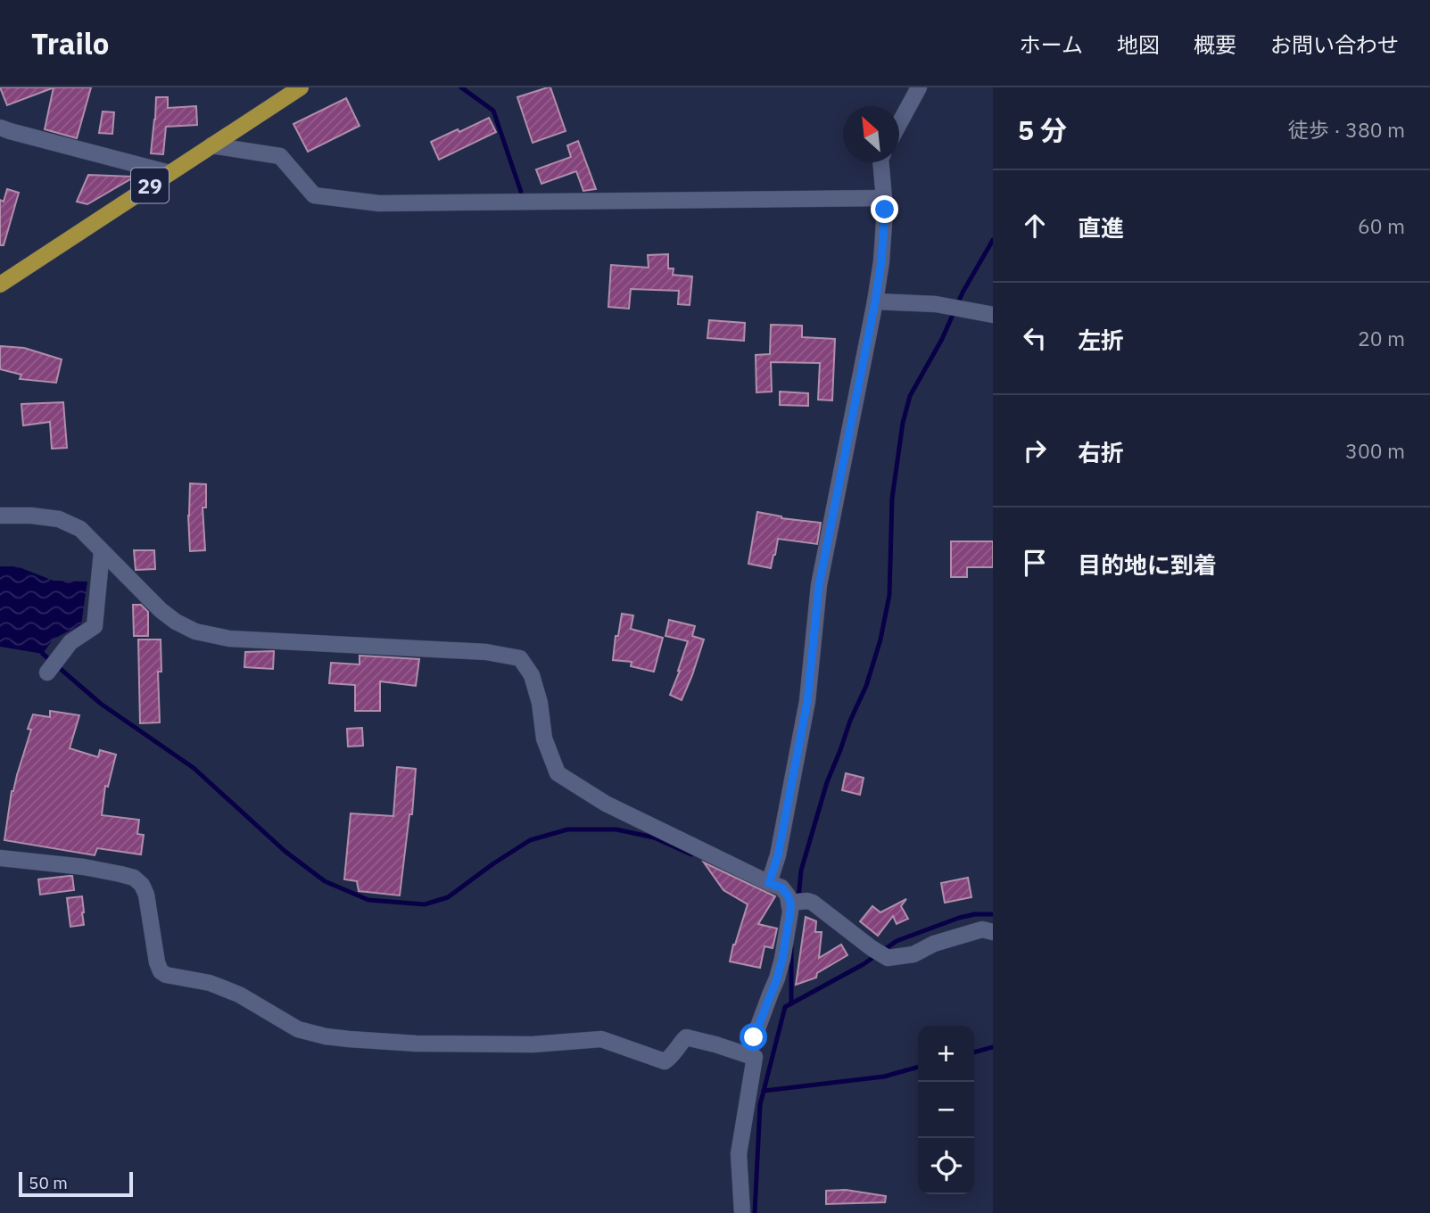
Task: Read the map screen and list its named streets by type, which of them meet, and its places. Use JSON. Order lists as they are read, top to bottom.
{
  "streets": {
    "main road": ["29"]
  },
  "scale_bar": "50 m",
  "north": "top left",
  "page": {
    "header": "Trailo",
    "nav": [
      "ホーム",
      "地図",
      "概要",
      "お問い合わせ"
    ],
    "heading": ["5 分", "徒歩 · 380 m"],
    "list": [
      ["直進", "60 m"],
      ["左折", "20 m"],
      ["右折", "300 m"],
      "目的地に到着"
    ],
    "map_buttons": ["+", "−"],
    "scale": "50 m"
  }
}
